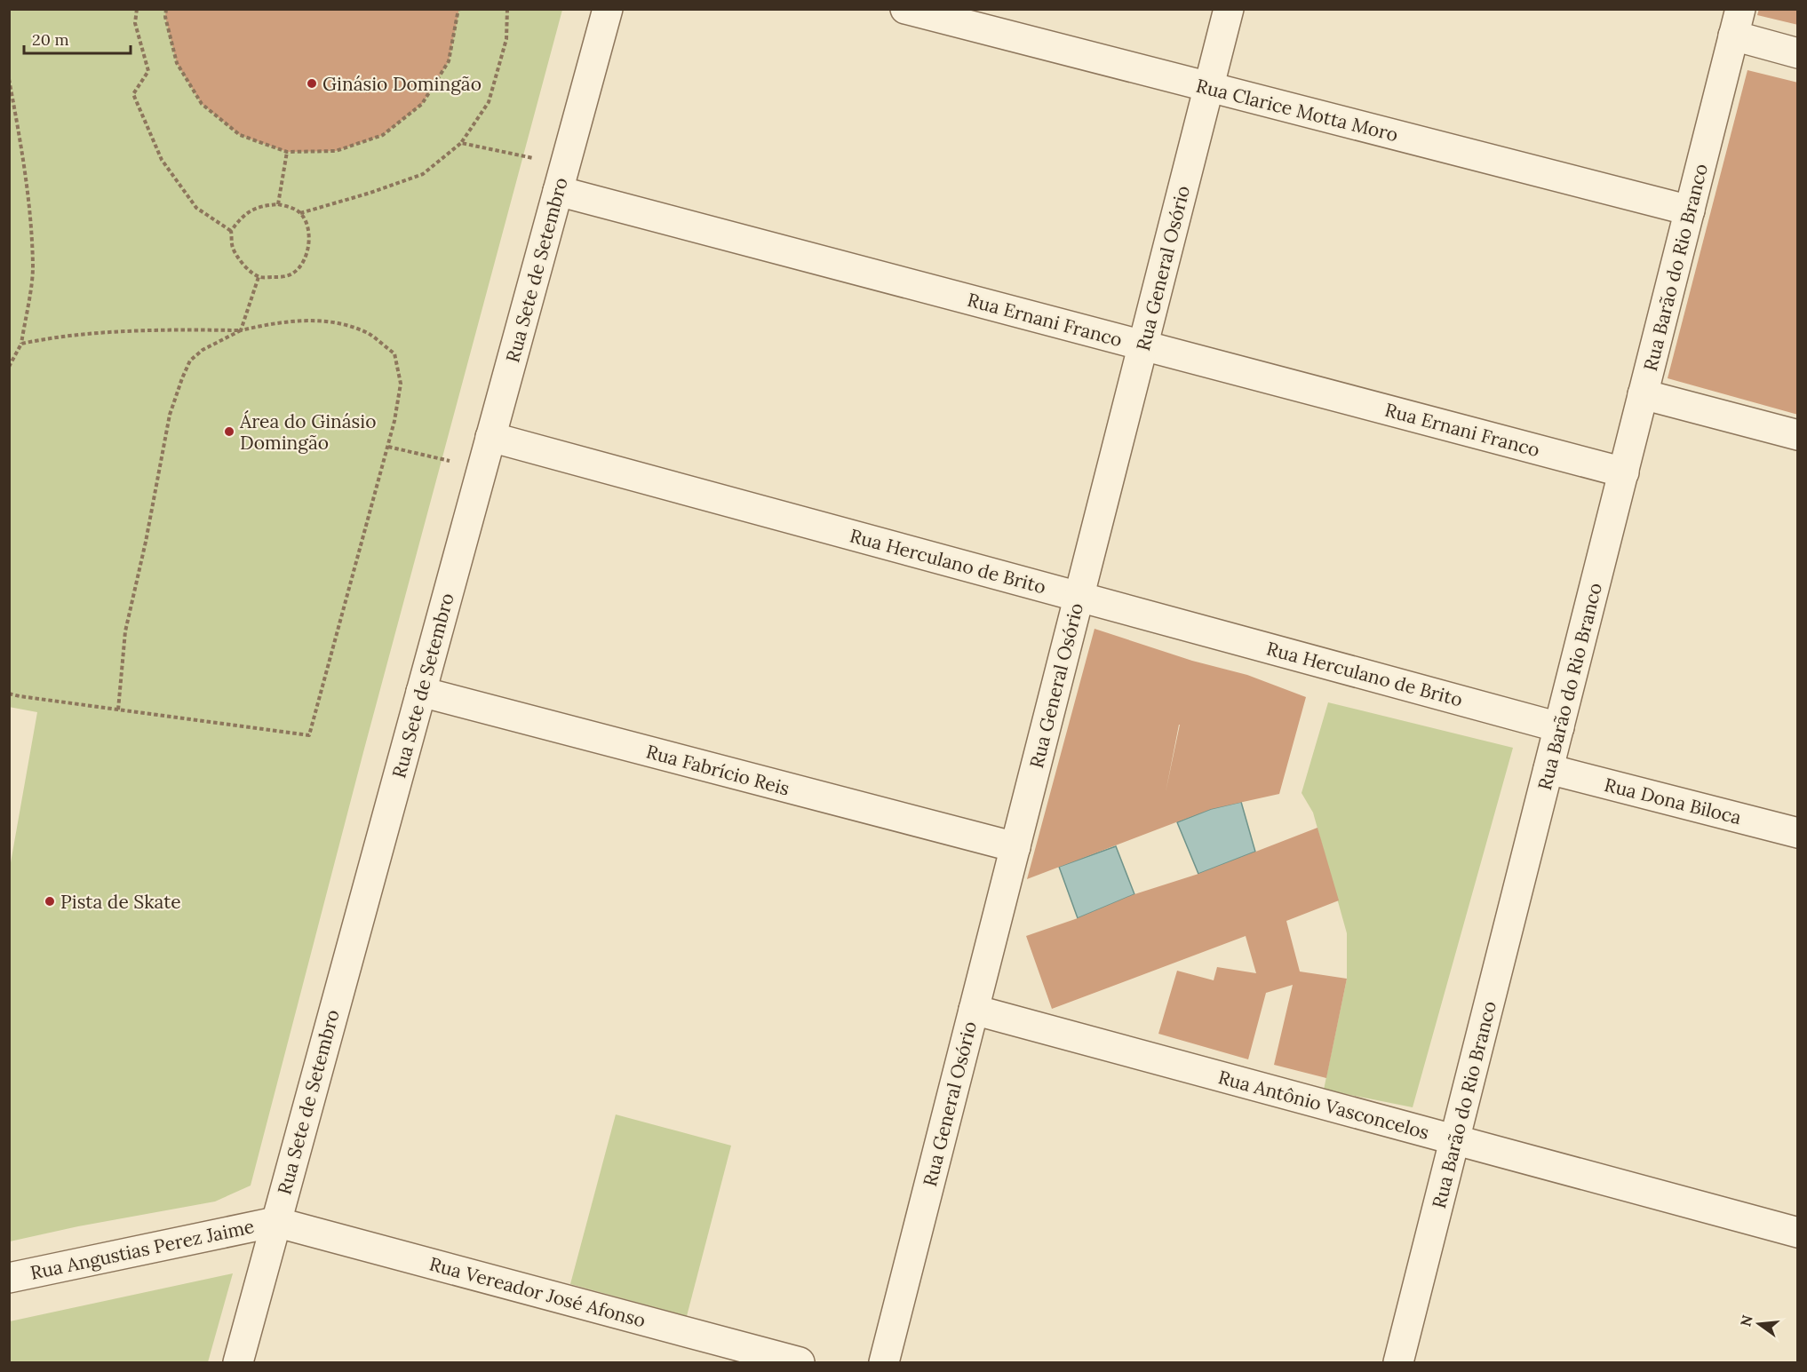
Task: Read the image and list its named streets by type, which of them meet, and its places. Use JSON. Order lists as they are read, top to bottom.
{
  "streets": {
    "street": [
      "Rua Clarice Motta Moro",
      "Rua Barão do Rio Branco",
      "Rua General Osório",
      "Rua Sete de Setembro",
      "Rua Ernani Franco",
      "Rua Herculano de Brito",
      "Rua Fabrício Reis",
      "Rua Dona Biloca",
      "Rua Antônio Vasconcelos",
      "Rua Angustias Perez Jaime",
      "Rua Vereador José Afonso"
    ]
  },
  "crossings": [
    ["Rua Clarice Motta Moro", "Rua Barão do Rio Branco"],
    ["Rua Clarice Motta Moro", "Rua General Osório"],
    ["Rua Barão do Rio Branco", "Rua Ernani Franco"],
    ["Rua Barão do Rio Branco", "Rua Herculano de Brito"],
    ["Rua Barão do Rio Branco", "Rua Dona Biloca"],
    ["Rua Barão do Rio Branco", "Rua Antônio Vasconcelos"],
    ["Rua General Osório", "Rua Ernani Franco"],
    ["Rua General Osório", "Rua Herculano de Brito"],
    ["Rua General Osório", "Rua Fabrício Reis"],
    ["Rua General Osório", "Rua Antônio Vasconcelos"],
    ["Rua Sete de Setembro", "Rua Ernani Franco"],
    ["Rua Sete de Setembro", "Rua Herculano de Brito"],
    ["Rua Sete de Setembro", "Rua Fabrício Reis"],
    ["Rua Sete de Setembro", "Rua Angustias Perez Jaime"],
    ["Rua Sete de Setembro", "Rua Vereador José Afonso"],
    ["Rua Angustias Perez Jaime", "Rua Vereador José Afonso"]
  ],
  "places": ["Ginásio Domingão", "Área do Ginásio Domingão", "Pista de Skate"],
  "scale_bar": "20 m",
  "north": "left"
}
